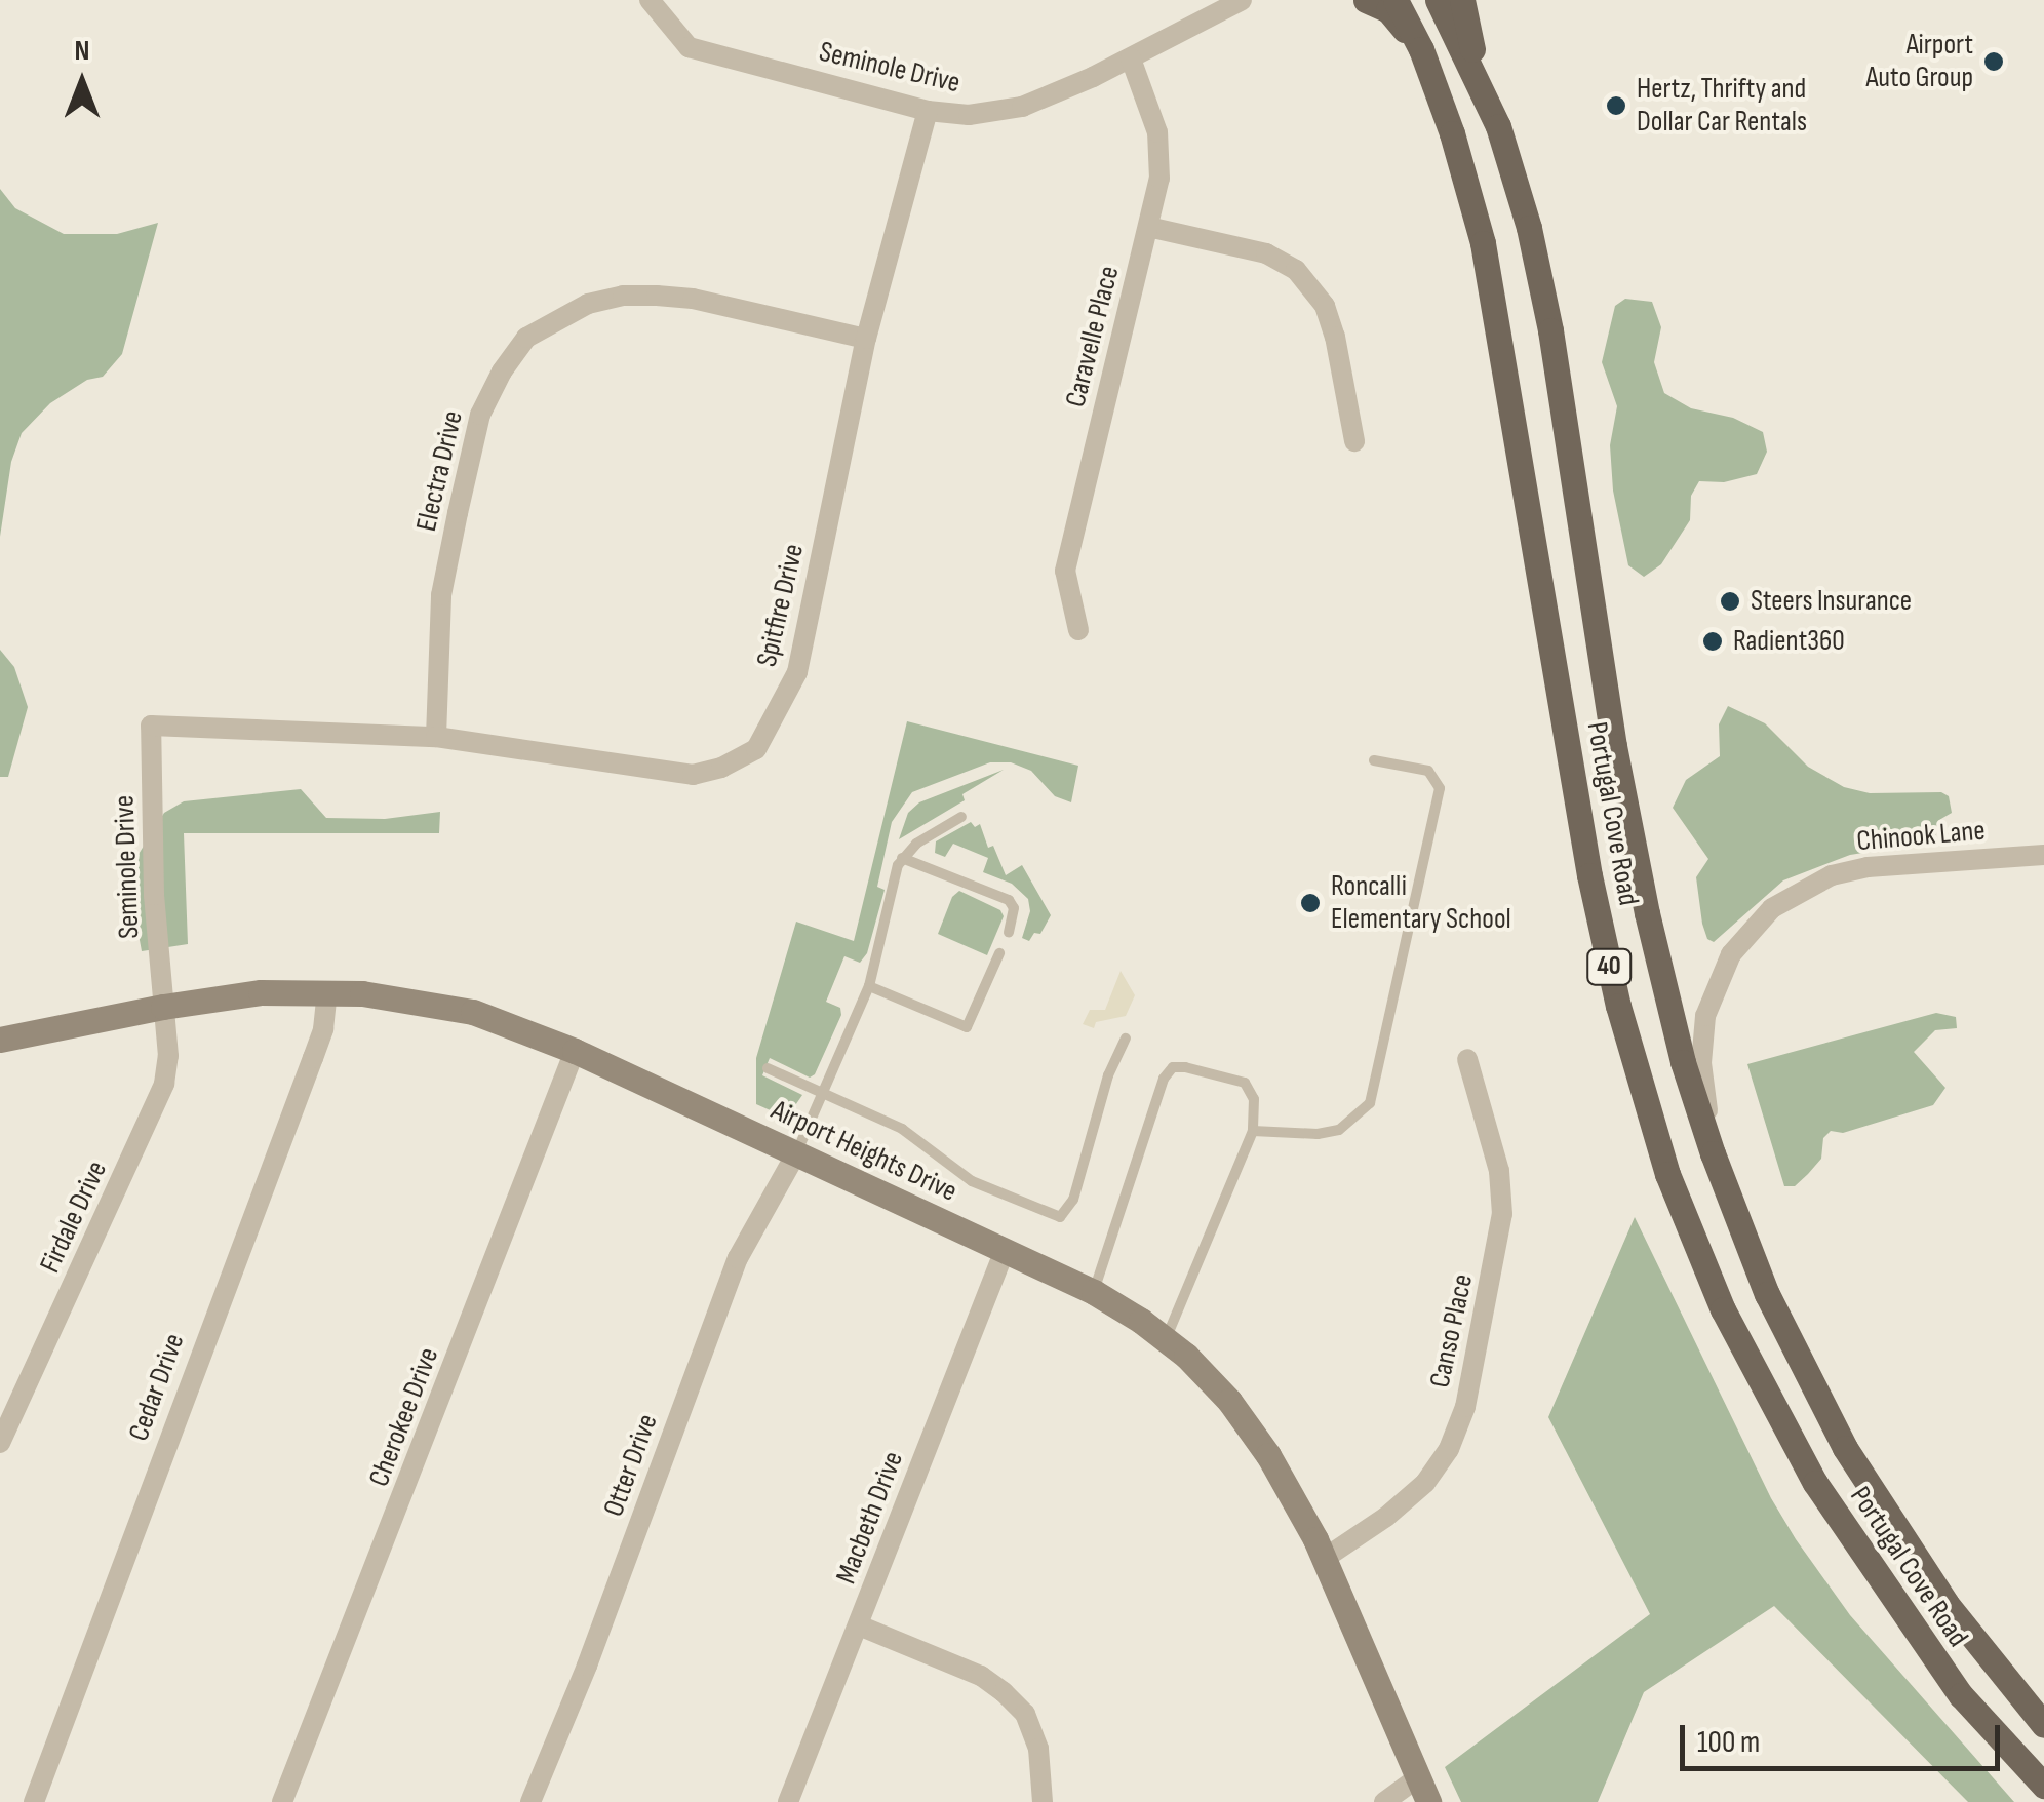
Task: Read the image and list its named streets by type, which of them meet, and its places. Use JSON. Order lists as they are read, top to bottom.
{
  "streets": {
    "main road": ["Portugal Cove Road", "40"],
    "street": [
      "Seminole Drive",
      "Caravelle Place",
      "Electra Drive",
      "Spitfire Drive",
      "Chinook Lane",
      "Airport Heights Drive",
      "Firdale Drive",
      "Canso Place",
      "Cedar Drive",
      "Cherokee Drive",
      "Otter Drive",
      "Macbeth Drive"
    ]
  },
  "crossings": [
    ["Seminole Drive", "Caravelle Place"],
    ["Seminole Drive", "Spitfire Drive"],
    ["Seminole Drive", "Airport Heights Drive"],
    ["Seminole Drive", "Firdale Drive"],
    ["Electra Drive", "Spitfire Drive"],
    ["Portugal Cove Road", "Chinook Lane"],
    ["Airport Heights Drive", "Firdale Drive"],
    ["Airport Heights Drive", "Canso Place"],
    ["Airport Heights Drive", "Cedar Drive"],
    ["Airport Heights Drive", "Cherokee Drive"],
    ["Airport Heights Drive", "Otter Drive"],
    ["Airport Heights Drive", "Macbeth Drive"]
  ],
  "places": [
    "Airport Auto Group",
    "Hertz, Thrifty and Dollar Car Rentals",
    "Steers Insurance",
    "Radient360",
    "Roncalli Elementary School"
  ],
  "scale_bar": "100 m",
  "north": "top"
}
